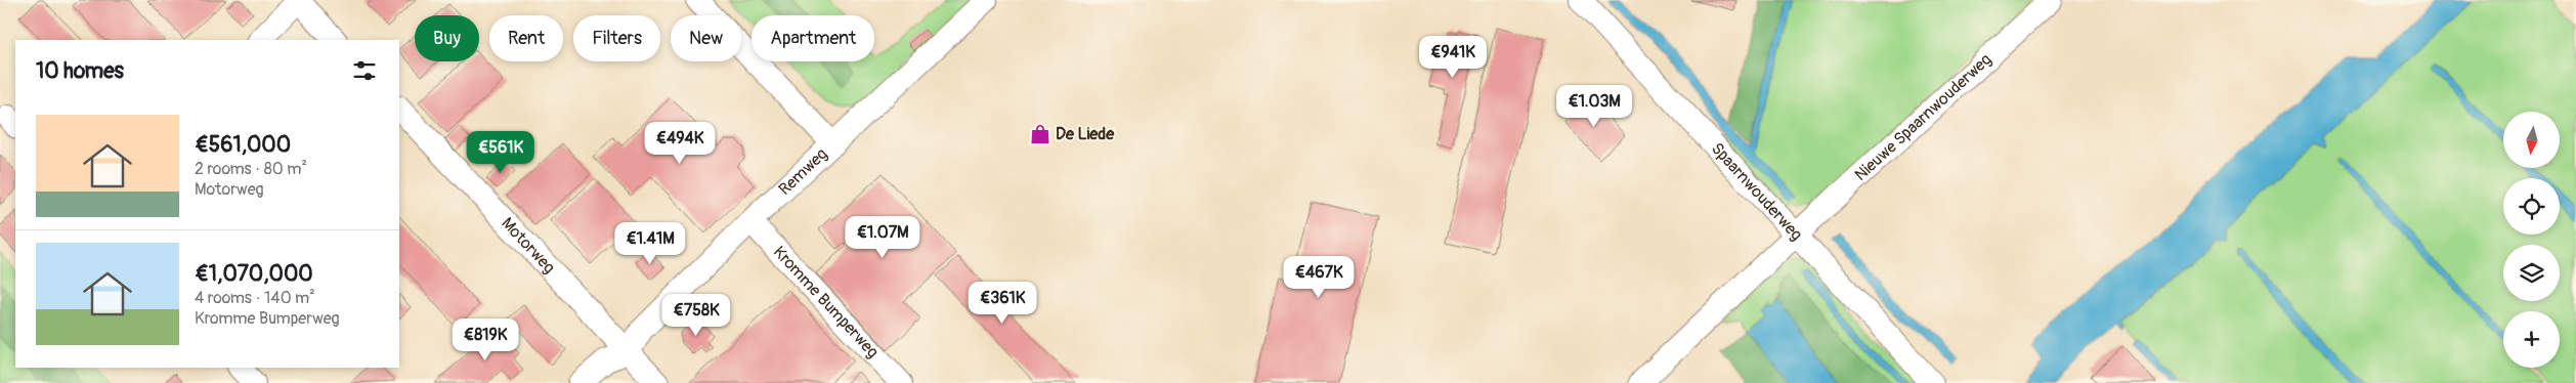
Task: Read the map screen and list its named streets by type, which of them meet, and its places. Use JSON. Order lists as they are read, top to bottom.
{
  "streets": {
    "street": [
      "Nieuwe Spaarnwouderweg",
      "Remweg",
      "Spaarnwouderweg",
      "Motorweg",
      "Kromme Bumperweg"
    ]
  },
  "crossings": [
    ["Nieuwe Spaarnwouderweg", "Spaarnwouderweg"],
    ["Remweg", "Motorweg"],
    ["Remweg", "Kromme Bumperweg"]
  ],
  "places": {
    "shop": ["De Liede"]
  },
  "north": "bottom",
  "page": {
    "chip": [
      "Buy",
      "Rent",
      "Filters",
      "New",
      "Apartment"
    ],
    "price": [
      "€941K",
      "€1.03M",
      "€494K",
      "€561K",
      "€1.07M",
      "€1.41M",
      "€467K",
      "€361K",
      "€758K",
      "€819K"
    ],
    "heading": "10 homes",
    "list": [
      {
        "name": "€561,000",
        "note": "2 rooms · 80 m² · Motorweg"
      },
      {
        "name": "€1,070,000",
        "note": "4 rooms · 140 m² · Kromme Bumperweg"
      }
    ],
    "map_buttons": "+"
  }
}
